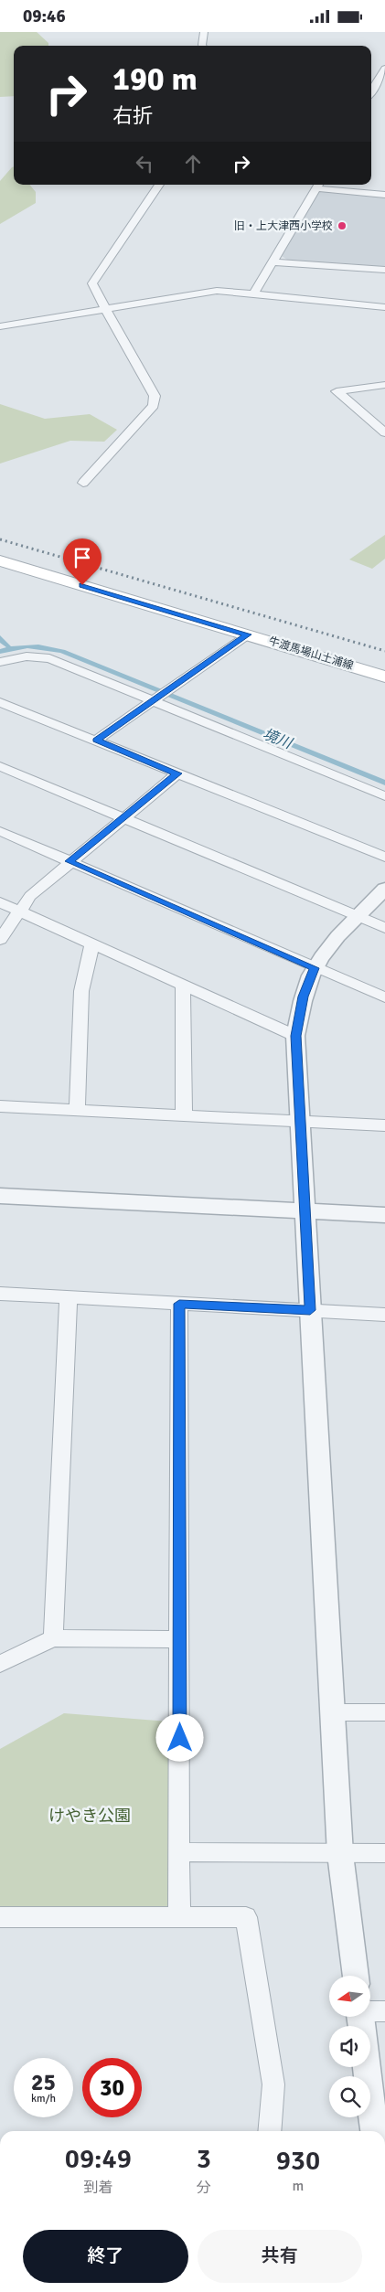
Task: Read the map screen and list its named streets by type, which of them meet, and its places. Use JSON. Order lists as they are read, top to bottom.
{
  "streets": {
    "main road": ["牛渡馬場山土浦線"]
  },
  "water": ["境川"],
  "parks": ["けやき公園"],
  "places": ["旧・上大津西小学校"],
  "north": "left",
  "page": {
    "status": "09:46",
    "turn": ["190 m", "右折"],
    "speed": "25 km/h",
    "limit": "30",
    "eta": [
      "09:49",
      "到着",
      "3",
      "分",
      "930",
      "m"
    ],
    "buttons": ["終了", "共有"]
  }
}
